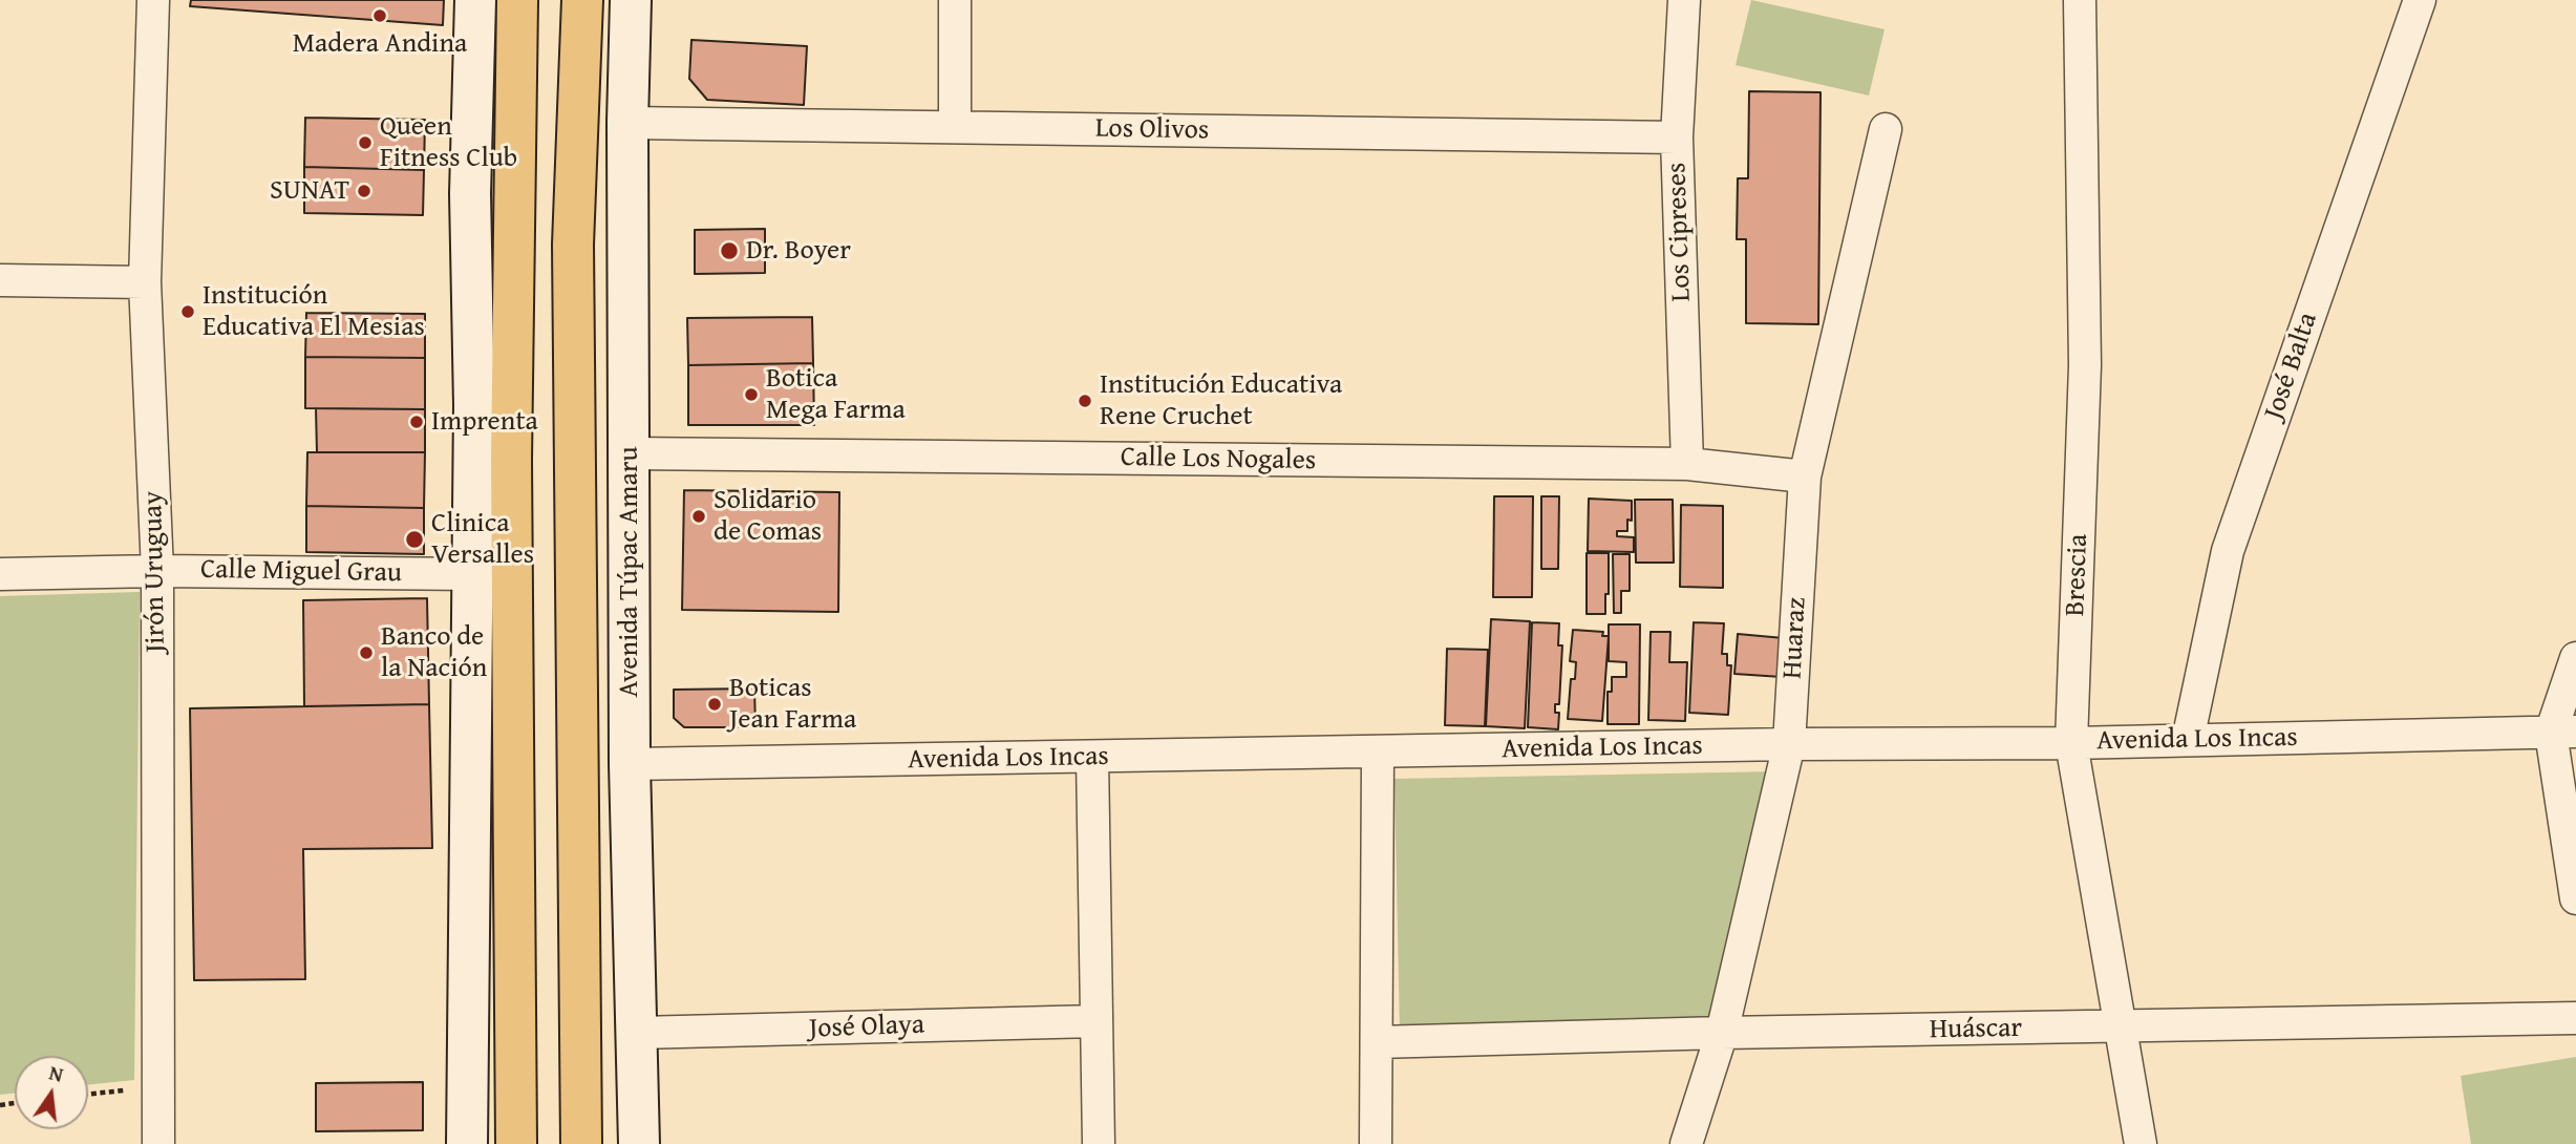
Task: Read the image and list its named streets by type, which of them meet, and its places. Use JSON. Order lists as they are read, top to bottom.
{
  "streets": {
    "highway": ["Avenida Túpac Amaru"],
    "street": [
      "Los Olivos",
      "Los Cipreses",
      "José Balta",
      "Calle Los Nogales",
      "Jirón Uruguay",
      "Calle Miguel Grau",
      "Brescia",
      "Huaraz",
      "Avenida Los Incas",
      "José Olaya",
      "Huáscar"
    ]
  },
  "crossings": [
    ["Los Olivos", "Los Cipreses"],
    ["Los Olivos", "Avenida Túpac Amaru"],
    ["Los Cipreses", "Calle Los Nogales"],
    ["José Balta", "Avenida Los Incas"],
    ["Calle Los Nogales", "Avenida Túpac Amaru"],
    ["Calle Los Nogales", "Huaraz"],
    ["Jirón Uruguay", "Calle Miguel Grau"],
    ["Avenida Túpac Amaru", "Avenida Los Incas"],
    ["Avenida Túpac Amaru", "José Olaya"],
    ["Brescia", "Avenida Los Incas"],
    ["Brescia", "Huáscar"],
    ["Huaraz", "Avenida Los Incas"],
    ["Huaraz", "Huáscar"]
  ],
  "places": [
    "Madera Andina",
    "Queen Fitness Club",
    "SUNAT",
    "Dr. Boyer",
    "Institución Educativa El Mesias",
    "Botica Mega Farma",
    "Institución Educativa Rene Cruchet",
    "Imprenta",
    "Solidario de Comas",
    "Clinica Versalles",
    "Banco de la Nación",
    "Boticas Jean Farma"
  ],
  "north": "top"
}
